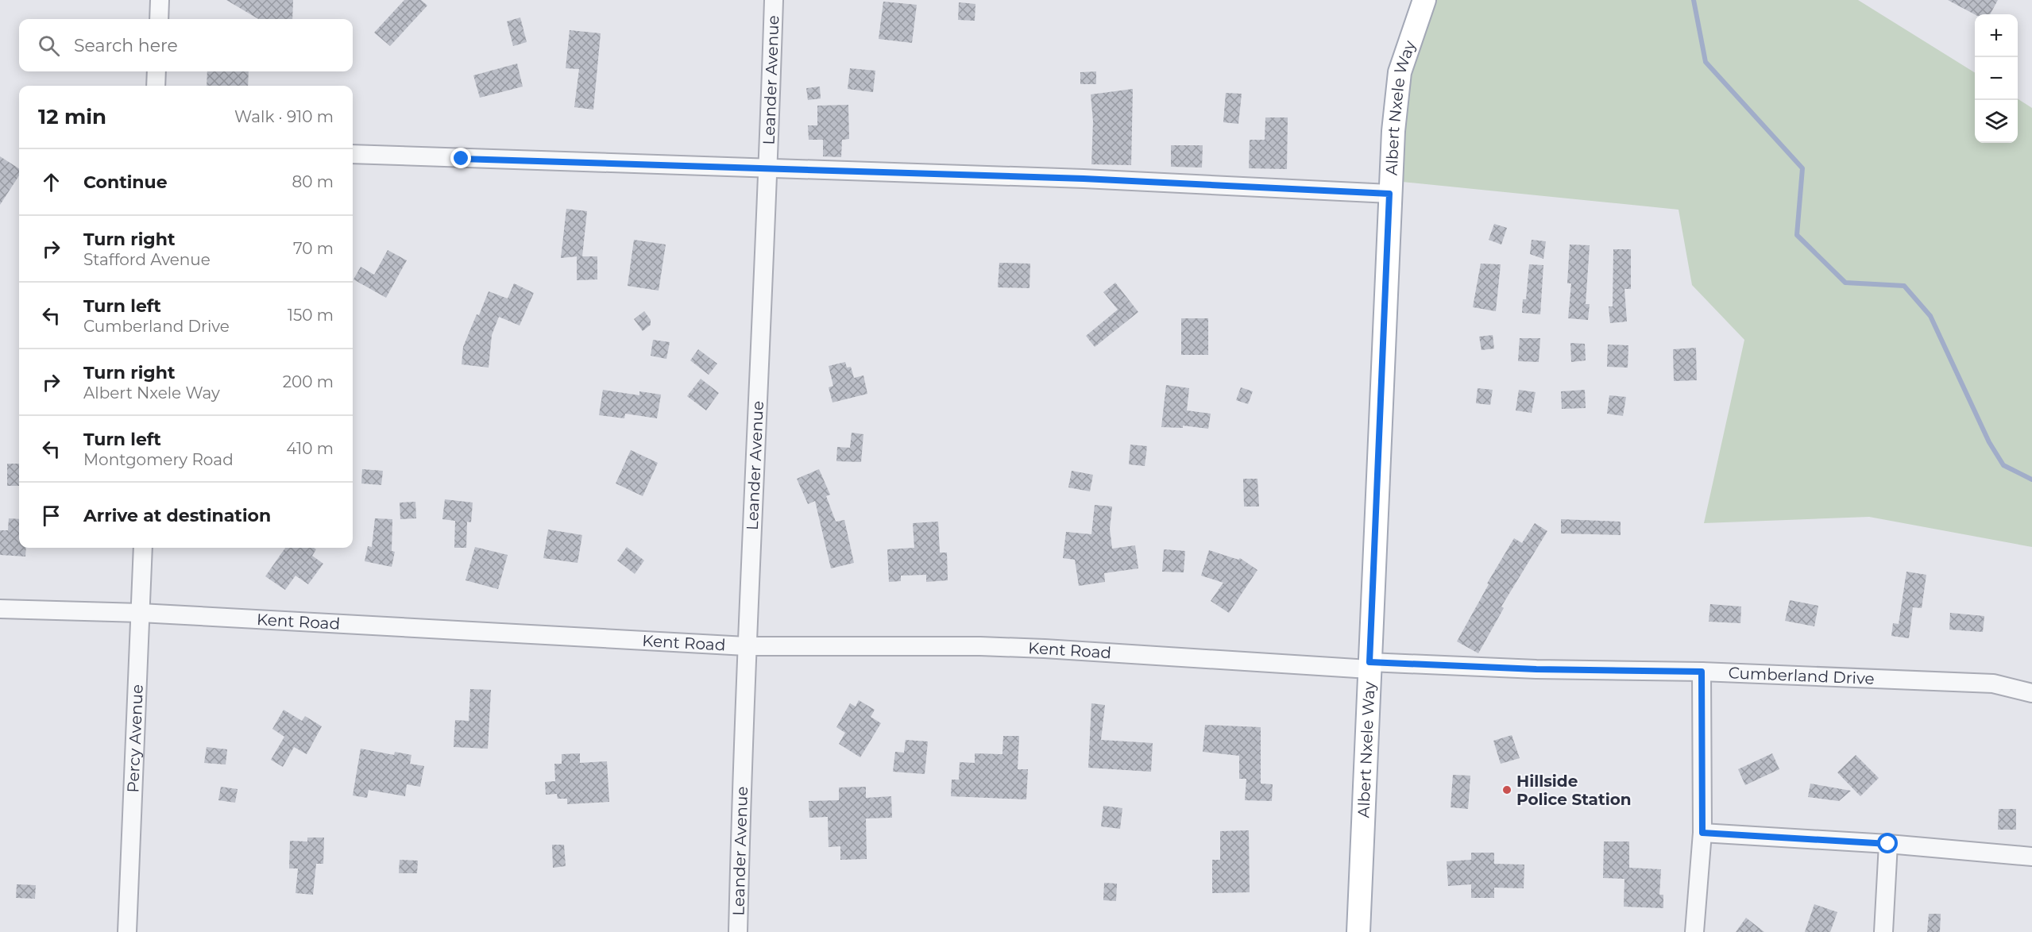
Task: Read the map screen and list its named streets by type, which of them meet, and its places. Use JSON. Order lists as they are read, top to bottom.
{
  "streets": {
    "main road": ["Albert Nxele Way"],
    "street": [
      "Leander Avenue",
      "Kent Road",
      "Cumberland Drive",
      "Percy Avenue"
    ]
  },
  "crossings": [
    ["Leander Avenue", "Kent Road"],
    ["Albert Nxele Way", "Kent Road"],
    ["Albert Nxele Way", "Cumberland Drive"],
    ["Kent Road", "Cumberland Drive"],
    ["Kent Road", "Percy Avenue"]
  ],
  "places": ["Hillside Police Station"],
  "page": {
    "map_buttons": ["+", "−"],
    "search": "Search here",
    "heading": ["12 min", "Walk · 910 m"],
    "list": [
      ["Continue", "80 m"],
      ["Turn right", "Stafford Avenue", "70 m"],
      ["Turn left", "Cumberland Drive", "150 m"],
      ["Turn right", "Albert Nxele Way", "200 m"],
      ["Turn left", "Montgomery Road", "410 m"],
      "Arrive at destination"
    ]
  }
}
